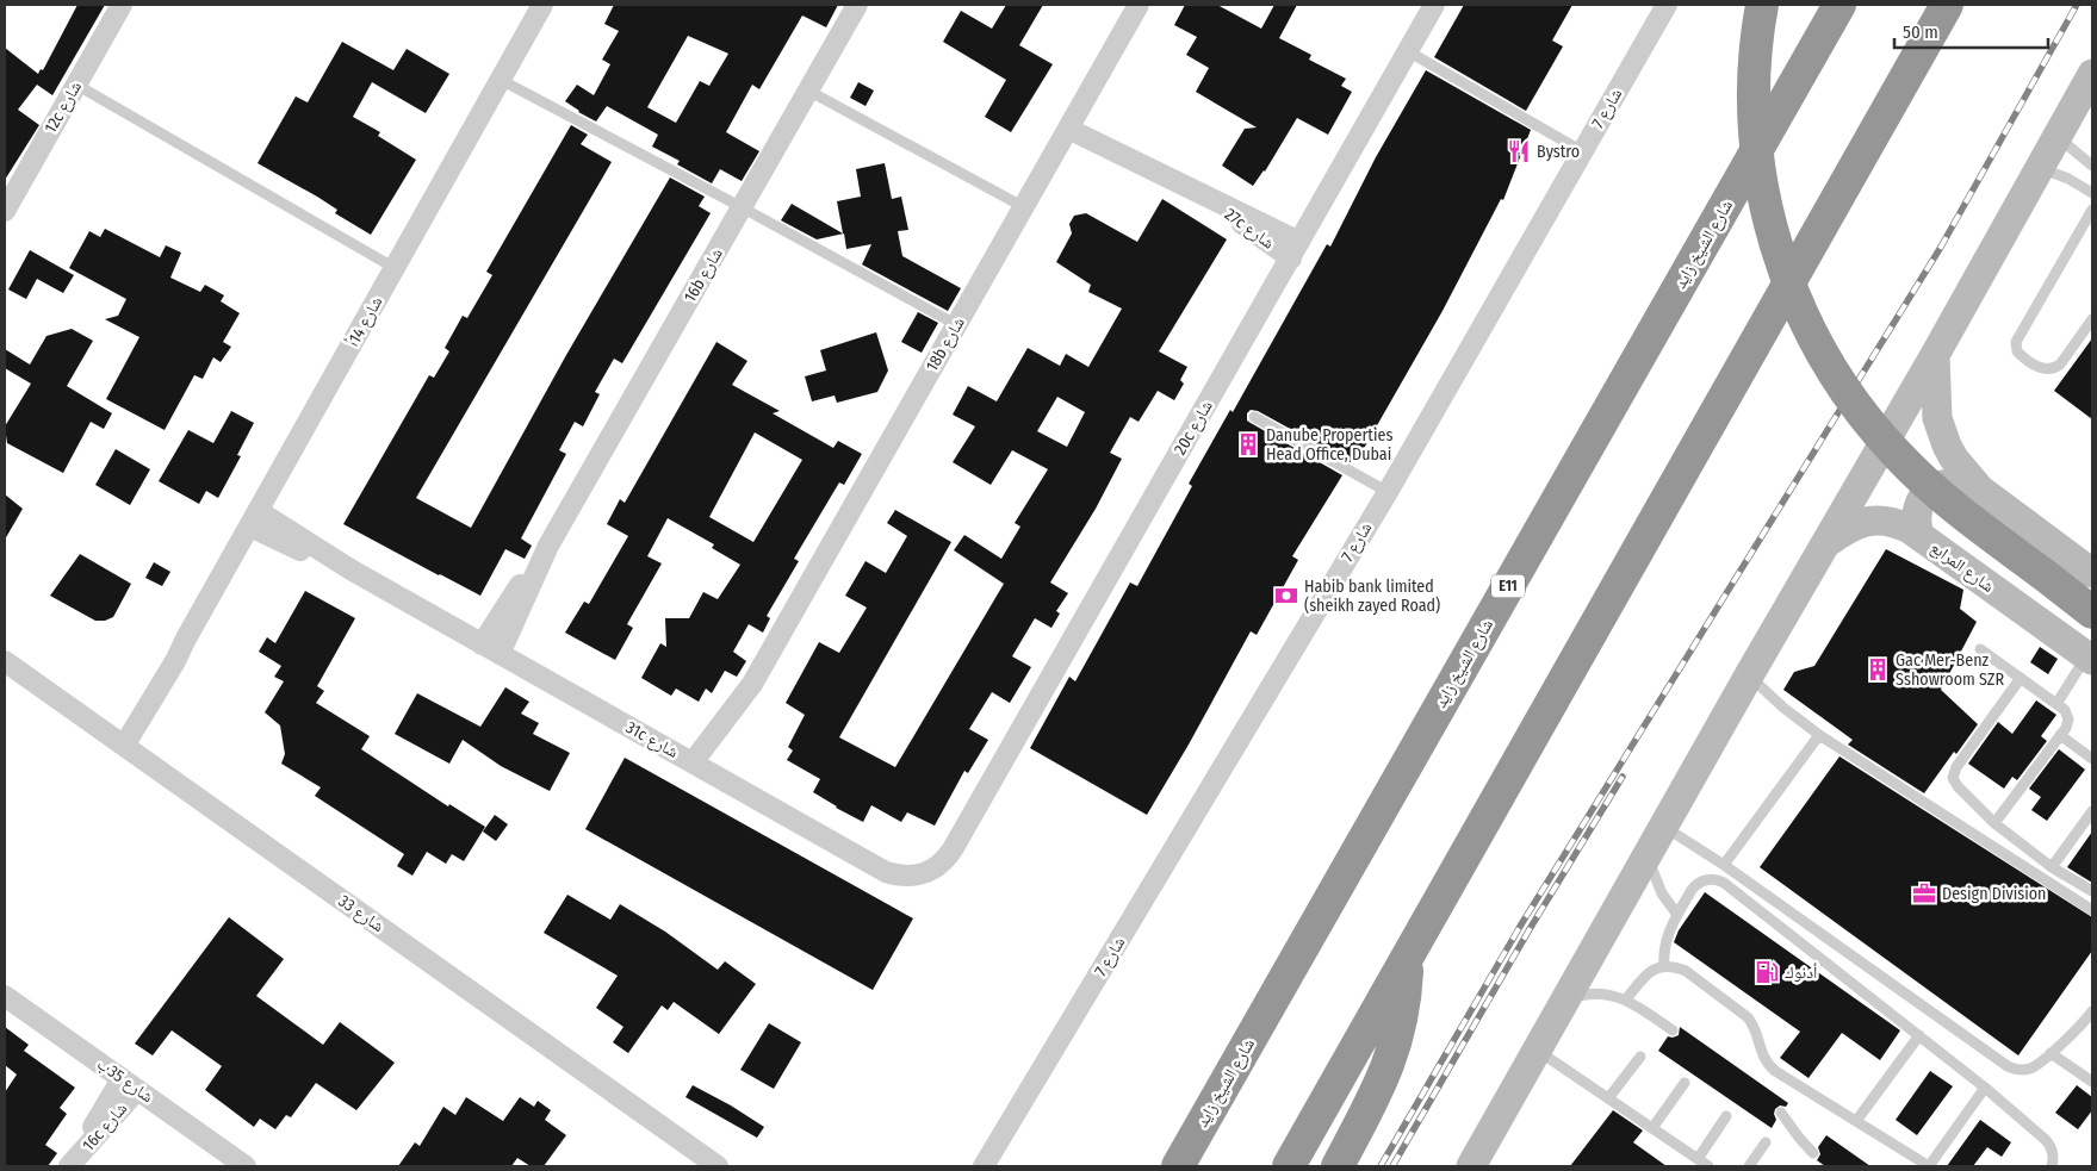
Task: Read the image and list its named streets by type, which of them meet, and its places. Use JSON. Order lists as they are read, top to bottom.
{
  "streets": {
    "highway": ["شارع الشيخ زايد", "E11"],
    "street": [
      "12c شارع",
      "شارع 7",
      "27c شارع",
      "16b شارع",
      "شارع 14أ",
      "18b شارع",
      "20c شارع",
      "شارع المرابع",
      "31c شارع",
      "شارع 33",
      "شارع 35ب",
      "16c شارع"
    ]
  },
  "crossings": [
    ["27c شارع", "18b شارع"],
    ["27c شارع", "20c شارع"],
    ["16b شارع", "31c شارع"],
    ["شارع 14أ", "31c شارع"],
    ["شارع 14أ", "شارع 33"],
    ["18b شارع", "31c شارع"],
    ["20c شارع", "31c شارع"],
    ["شارع 35ب", "16c شارع"]
  ],
  "places": {
    "restaurant": ["Bystro"],
    "building": ["Danube Properties Head Office, Dubai", "Gac Mer-Benz Sshowroom SZR"],
    "bank": ["Habib bank limited (sheikh zayed Road)"],
    "office": ["Design Division"],
    "fuel station": ["أدنوك"]
  },
  "scale_bar": "50 m"
}
